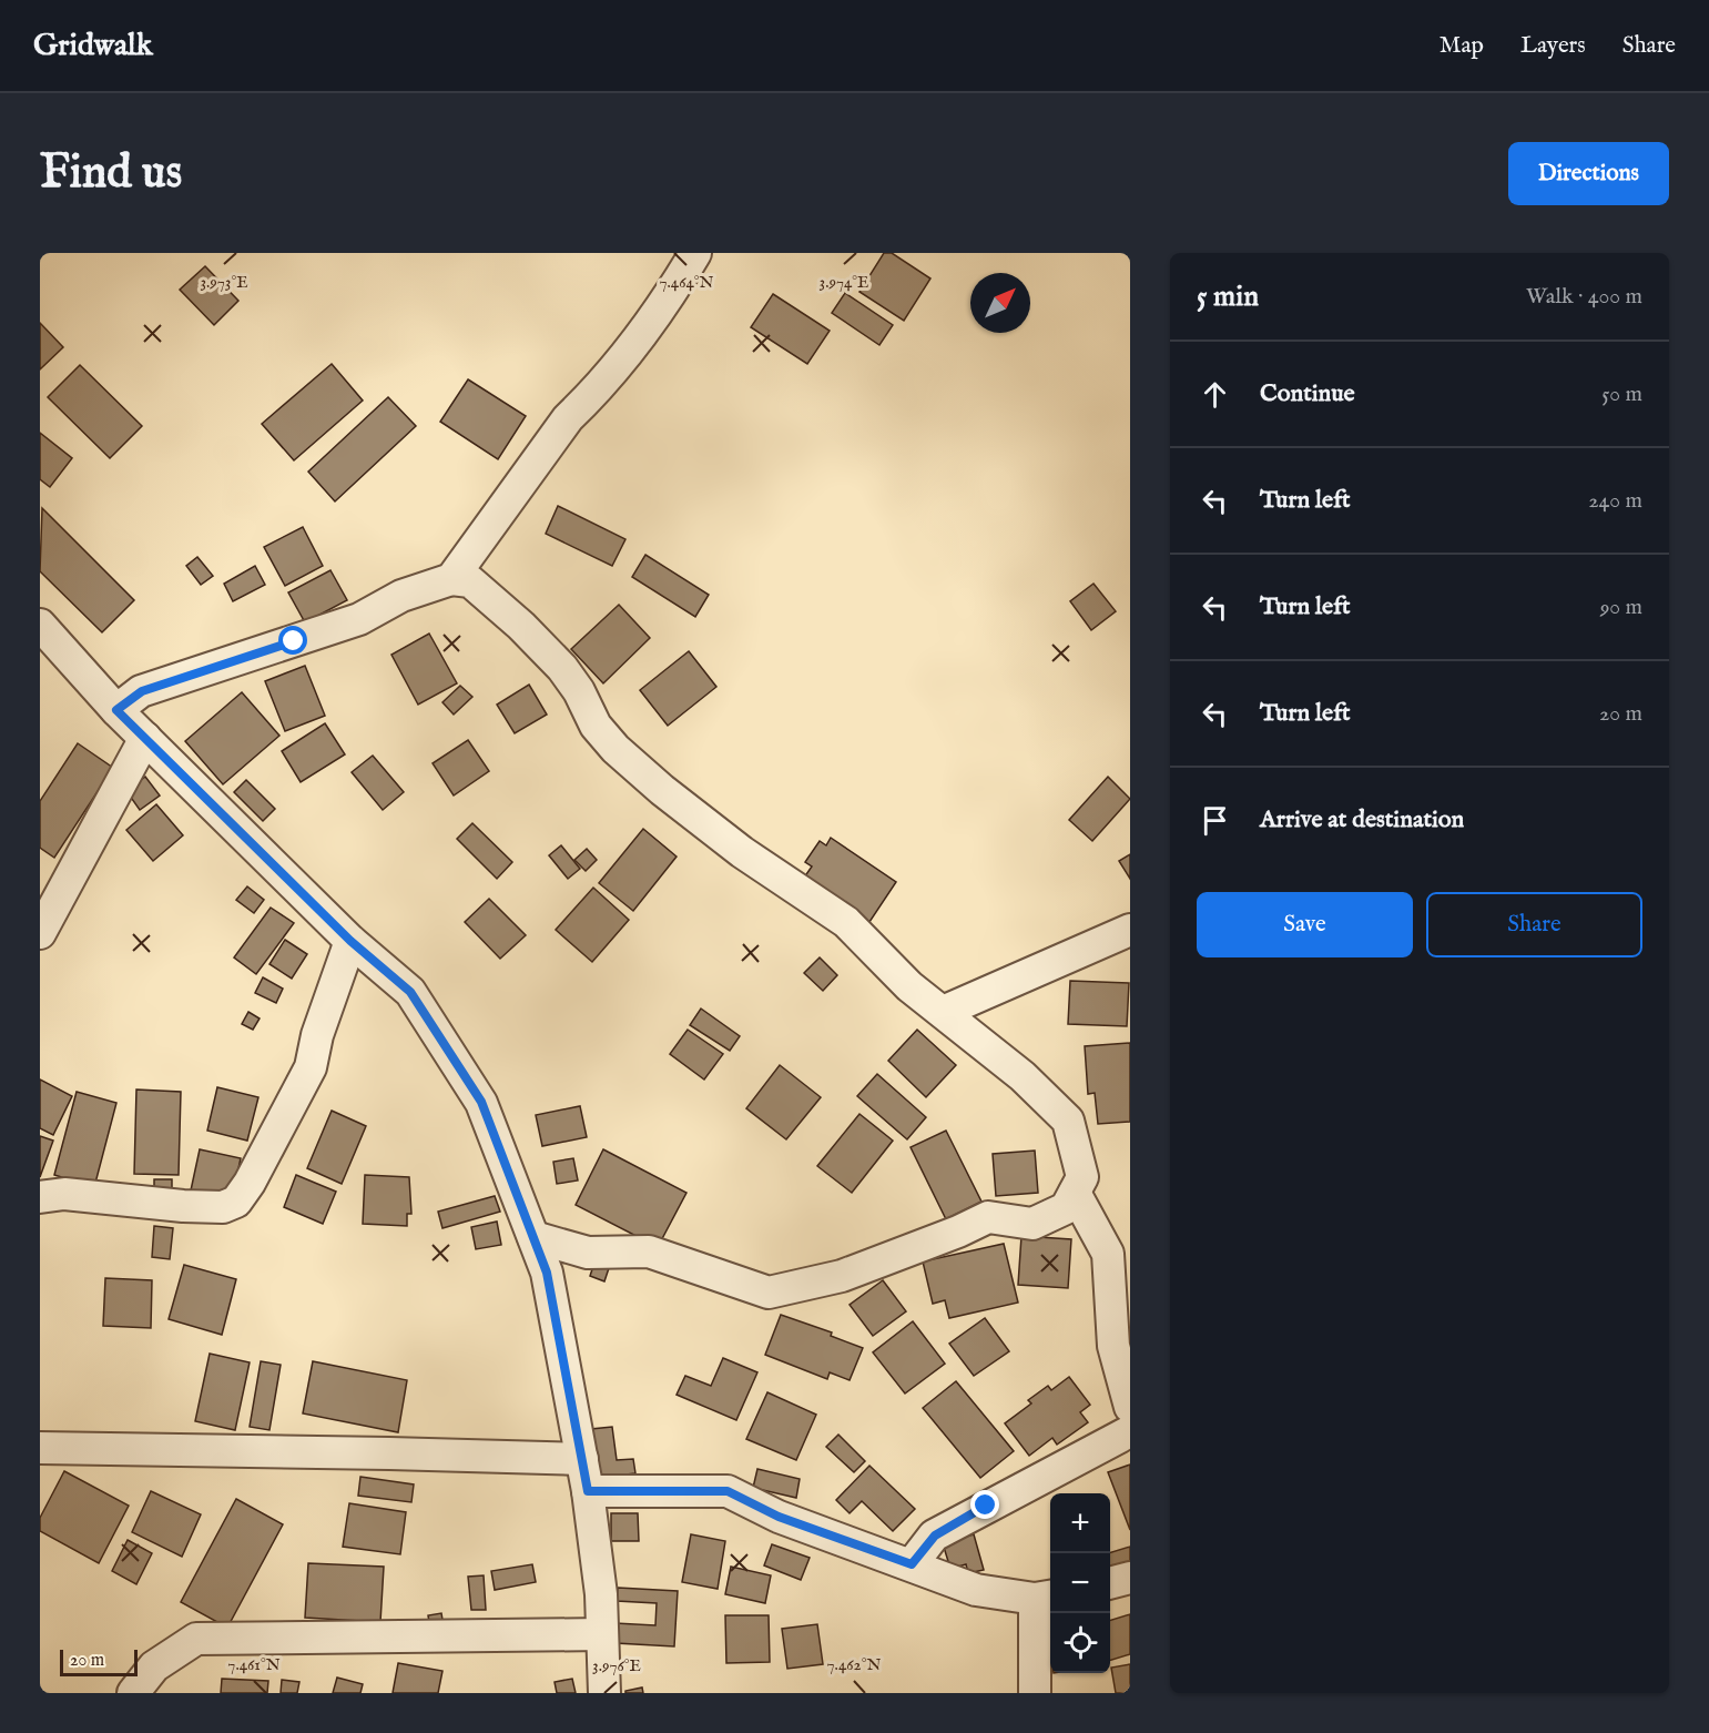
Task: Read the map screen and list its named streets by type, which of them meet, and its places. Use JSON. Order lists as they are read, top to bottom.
{
  "scale_bar": "20 m",
  "north": "top right",
  "page": {
    "header": "Gridwalk",
    "nav": ["Map", "Layers", "Share"],
    "buttons": [
      "Directions",
      ["Save", "Share"]
    ],
    "title": "Find us",
    "heading": ["5 min", "Walk · 400 m"],
    "list": [
      ["Continue", "50 m"],
      ["Turn left", "240 m"],
      ["Turn left", "90 m"],
      ["Turn left", "20 m"],
      "Arrive at destination"
    ],
    "map_buttons": ["+", "−"],
    "scale": "20 m"
  },
  "coordinates": [
    "3.973°E",
    "3.974°E",
    "7.464°N",
    "7.461°N",
    "7.462°N",
    "3.976°E"
  ]
}
